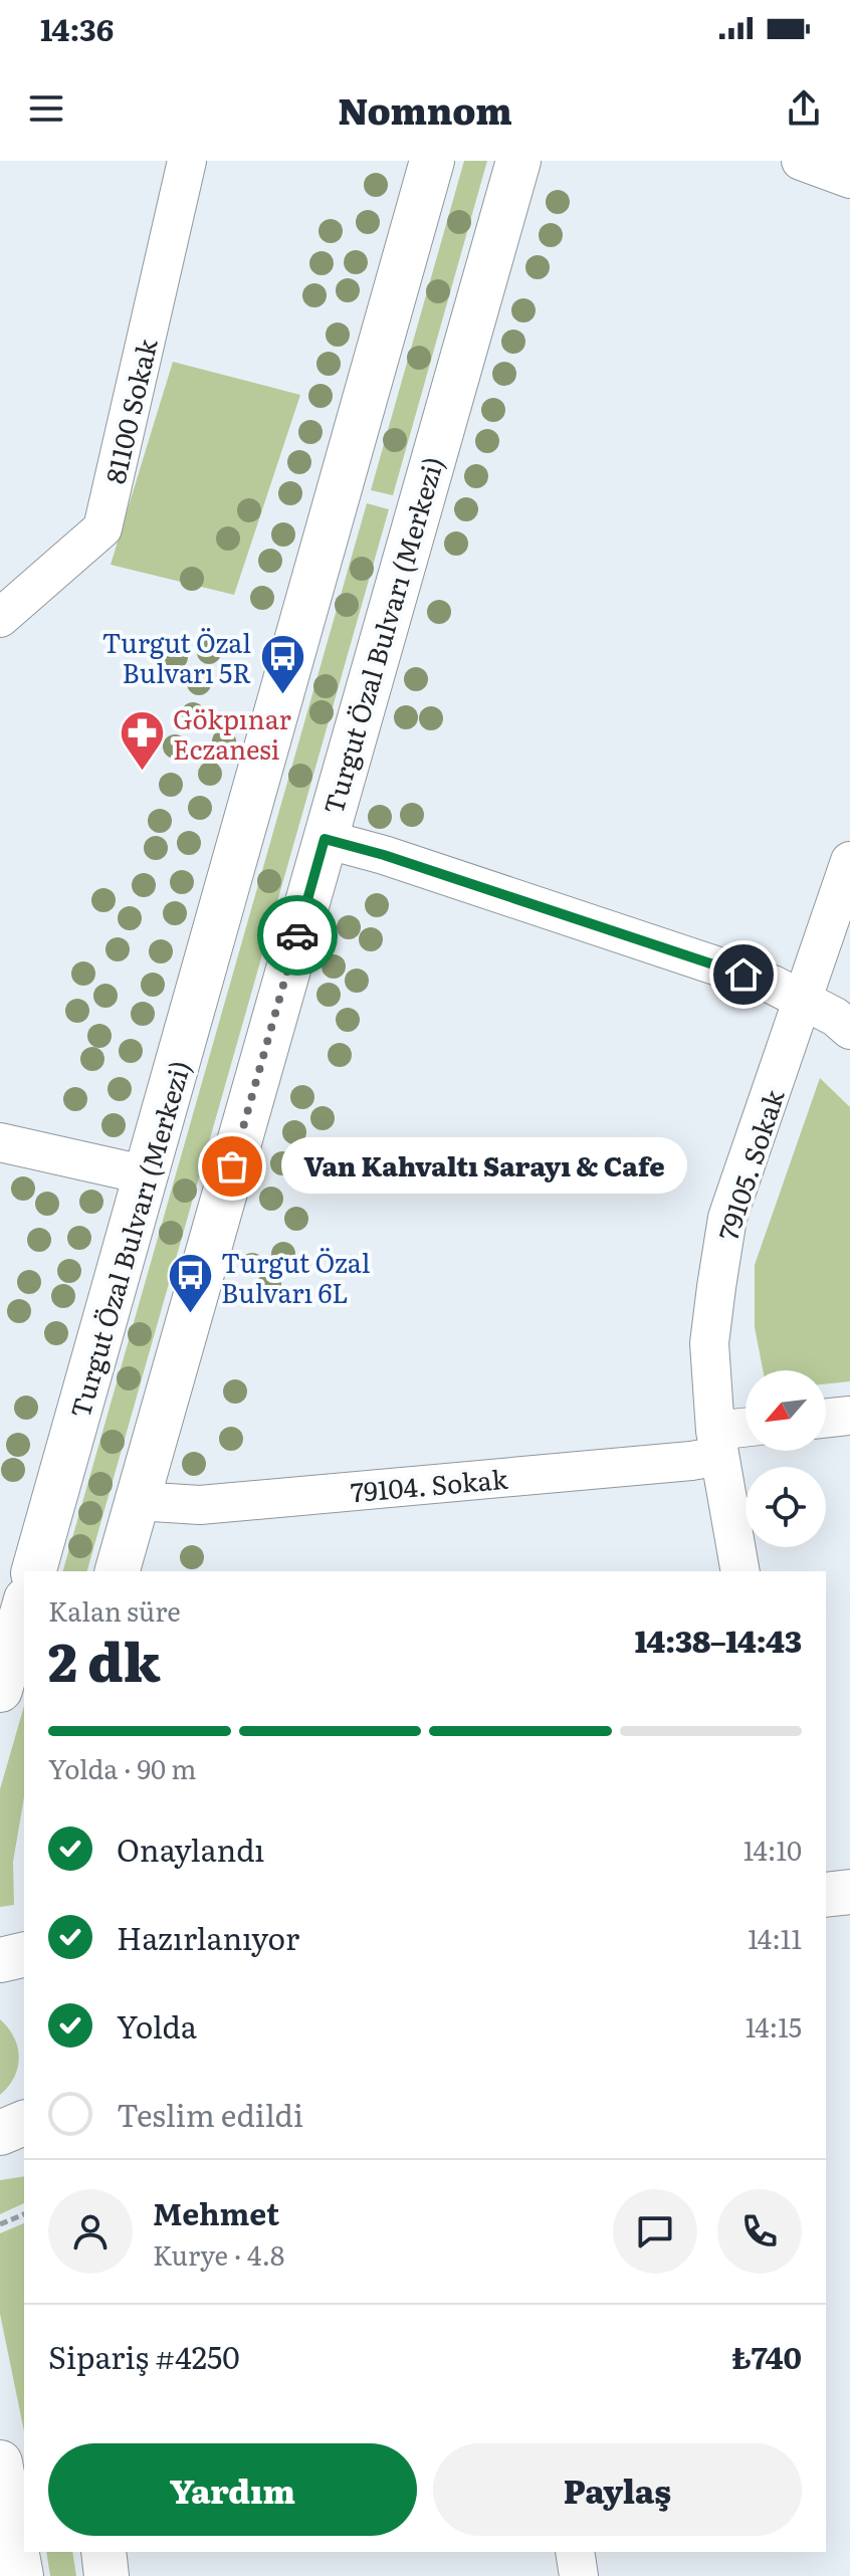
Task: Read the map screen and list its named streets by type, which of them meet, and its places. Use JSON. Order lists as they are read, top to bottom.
{
  "streets": {
    "main road": ["Turgut Özal Bulvarı (Merkezi)"],
    "street": ["81100 Sokak", "79105. Sokak", "79104. Sokak"]
  },
  "crossings": [
    ["Turgut Özal Bulvarı (Merkezi)", "79104. Sokak"],
    ["79105. Sokak", "79104. Sokak"]
  ],
  "places": {
    "bus stop": ["Turgut Özal Bulvarı 5R", "Turgut Özal Bulvarı 6L"],
    "pharmacy": ["Gökpınar Eczanesi"],
    "other": ["Van Kahvaltı Sarayı & Cafe"]
  },
  "north": "bottom left",
  "page": {
    "status": "14:36",
    "header": "Nomnom",
    "bubble": "Van Kahvaltı Sarayı & Cafe",
    "heading": ["2 dk", "Kalan süre", "14:38–14:43"],
    "panel": [
      "Mehmet",
      "Kurye · 4.8",
      "Sipariş #4250",
      "₺740"
    ],
    "bar": "Yolda · 90 m",
    "list": [
      ["Onaylandı", "14:10"],
      ["Hazırlanıyor", "14:11"],
      ["Yolda", "14:15"],
      "Teslim edildi"
    ],
    "buttons": ["Yardım", "Paylaş"]
  }
}
